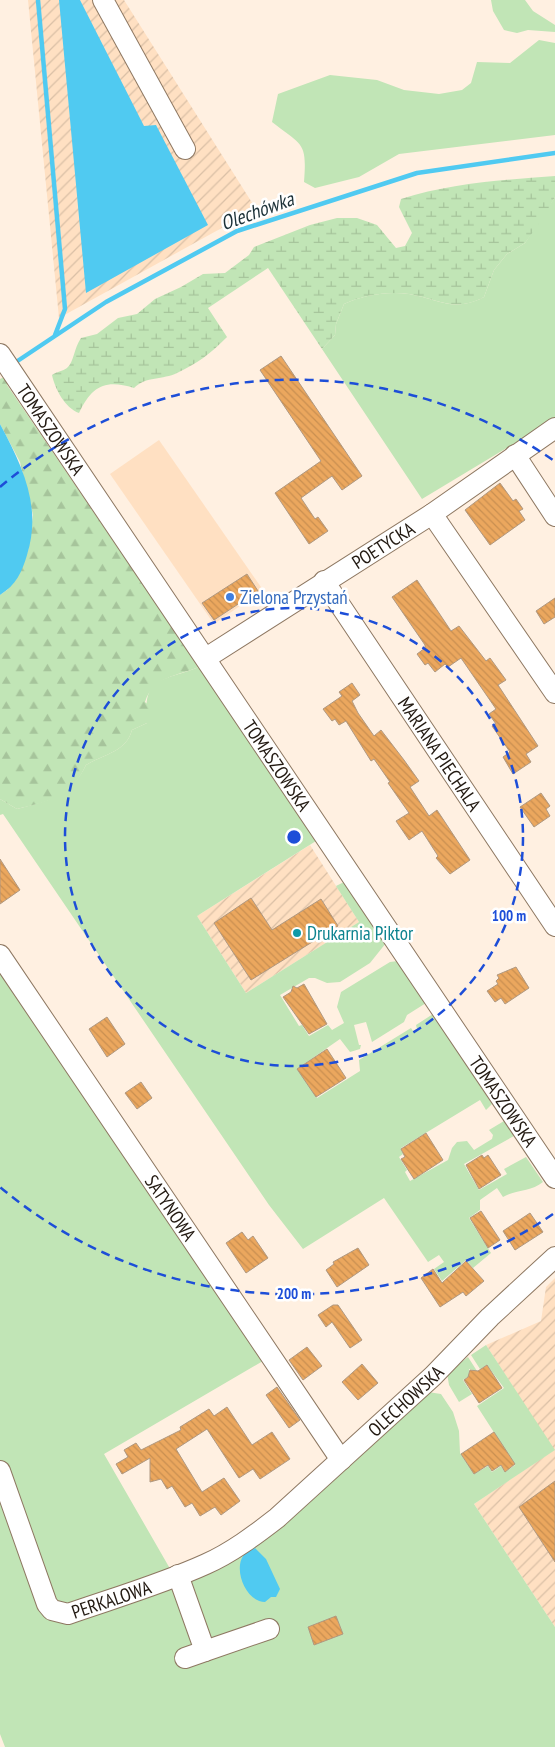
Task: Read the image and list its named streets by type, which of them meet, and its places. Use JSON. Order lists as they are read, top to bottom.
{
  "streets": {
    "street": [
      "TOMASZOWSKA",
      "POETYCKA",
      "MARIANA PIECHALA",
      "SATYNOWA",
      "OLECHOWSKA",
      "PERKALOWA"
    ]
  },
  "crossings": [
    ["TOMASZOWSKA", "POETYCKA"],
    ["POETYCKA", "MARIANA PIECHALA"],
    ["SATYNOWA", "OLECHOWSKA"],
    ["OLECHOWSKA", "PERKALOWA"]
  ],
  "water": ["Olechówka"],
  "places": ["Zielona Przystań", "Drukarnia Piktor"],
  "rings": ["100 m", "200 m"]
}
